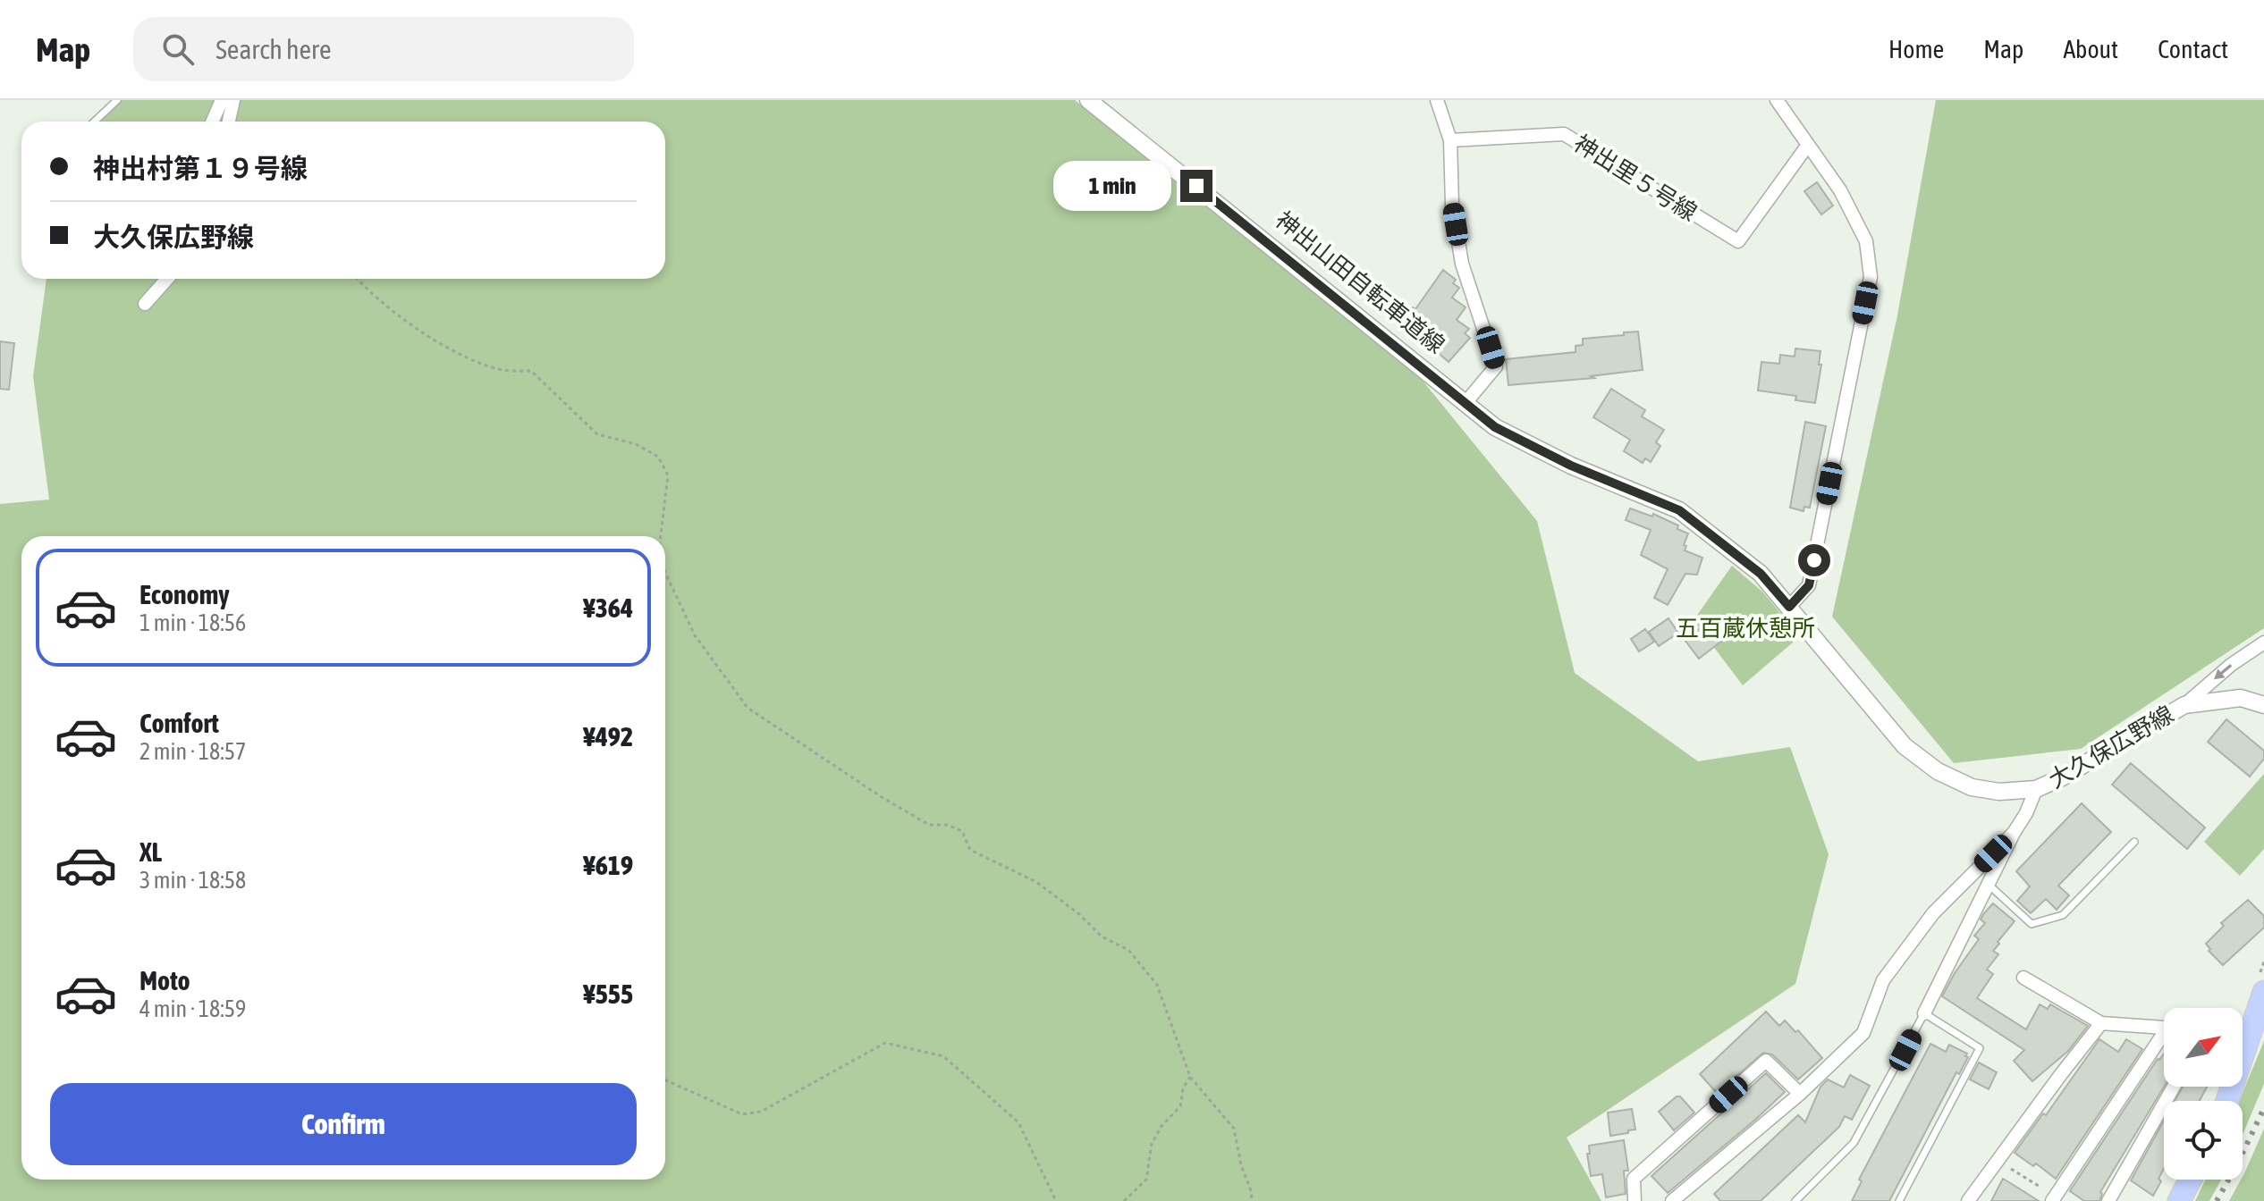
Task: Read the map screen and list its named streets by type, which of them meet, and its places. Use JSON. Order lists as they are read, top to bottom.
{
  "streets": {
    "street": ["神出里５号線", "大久保広野線"]
  },
  "parks": ["五百蔵休憩所"],
  "north": "top right",
  "page": {
    "header": "Map",
    "search": "Search here",
    "nav": [
      "Home",
      "Map",
      "About",
      "Contact"
    ],
    "banner": ["神出村第１９号線", "大久保広野線"],
    "bubble": "1 min",
    "list": [
      {
        "name": "Economy",
        "note": "1 min · 18:56",
        "value": "¥364"
      },
      {
        "name": "Comfort",
        "note": "2 min · 18:57",
        "value": "¥492"
      },
      {
        "name": "XL",
        "note": "3 min · 18:58",
        "value": "¥619"
      },
      {
        "name": "Moto",
        "note": "4 min · 18:59",
        "value": "¥555"
      }
    ],
    "buttons": "Confirm"
  }
}
